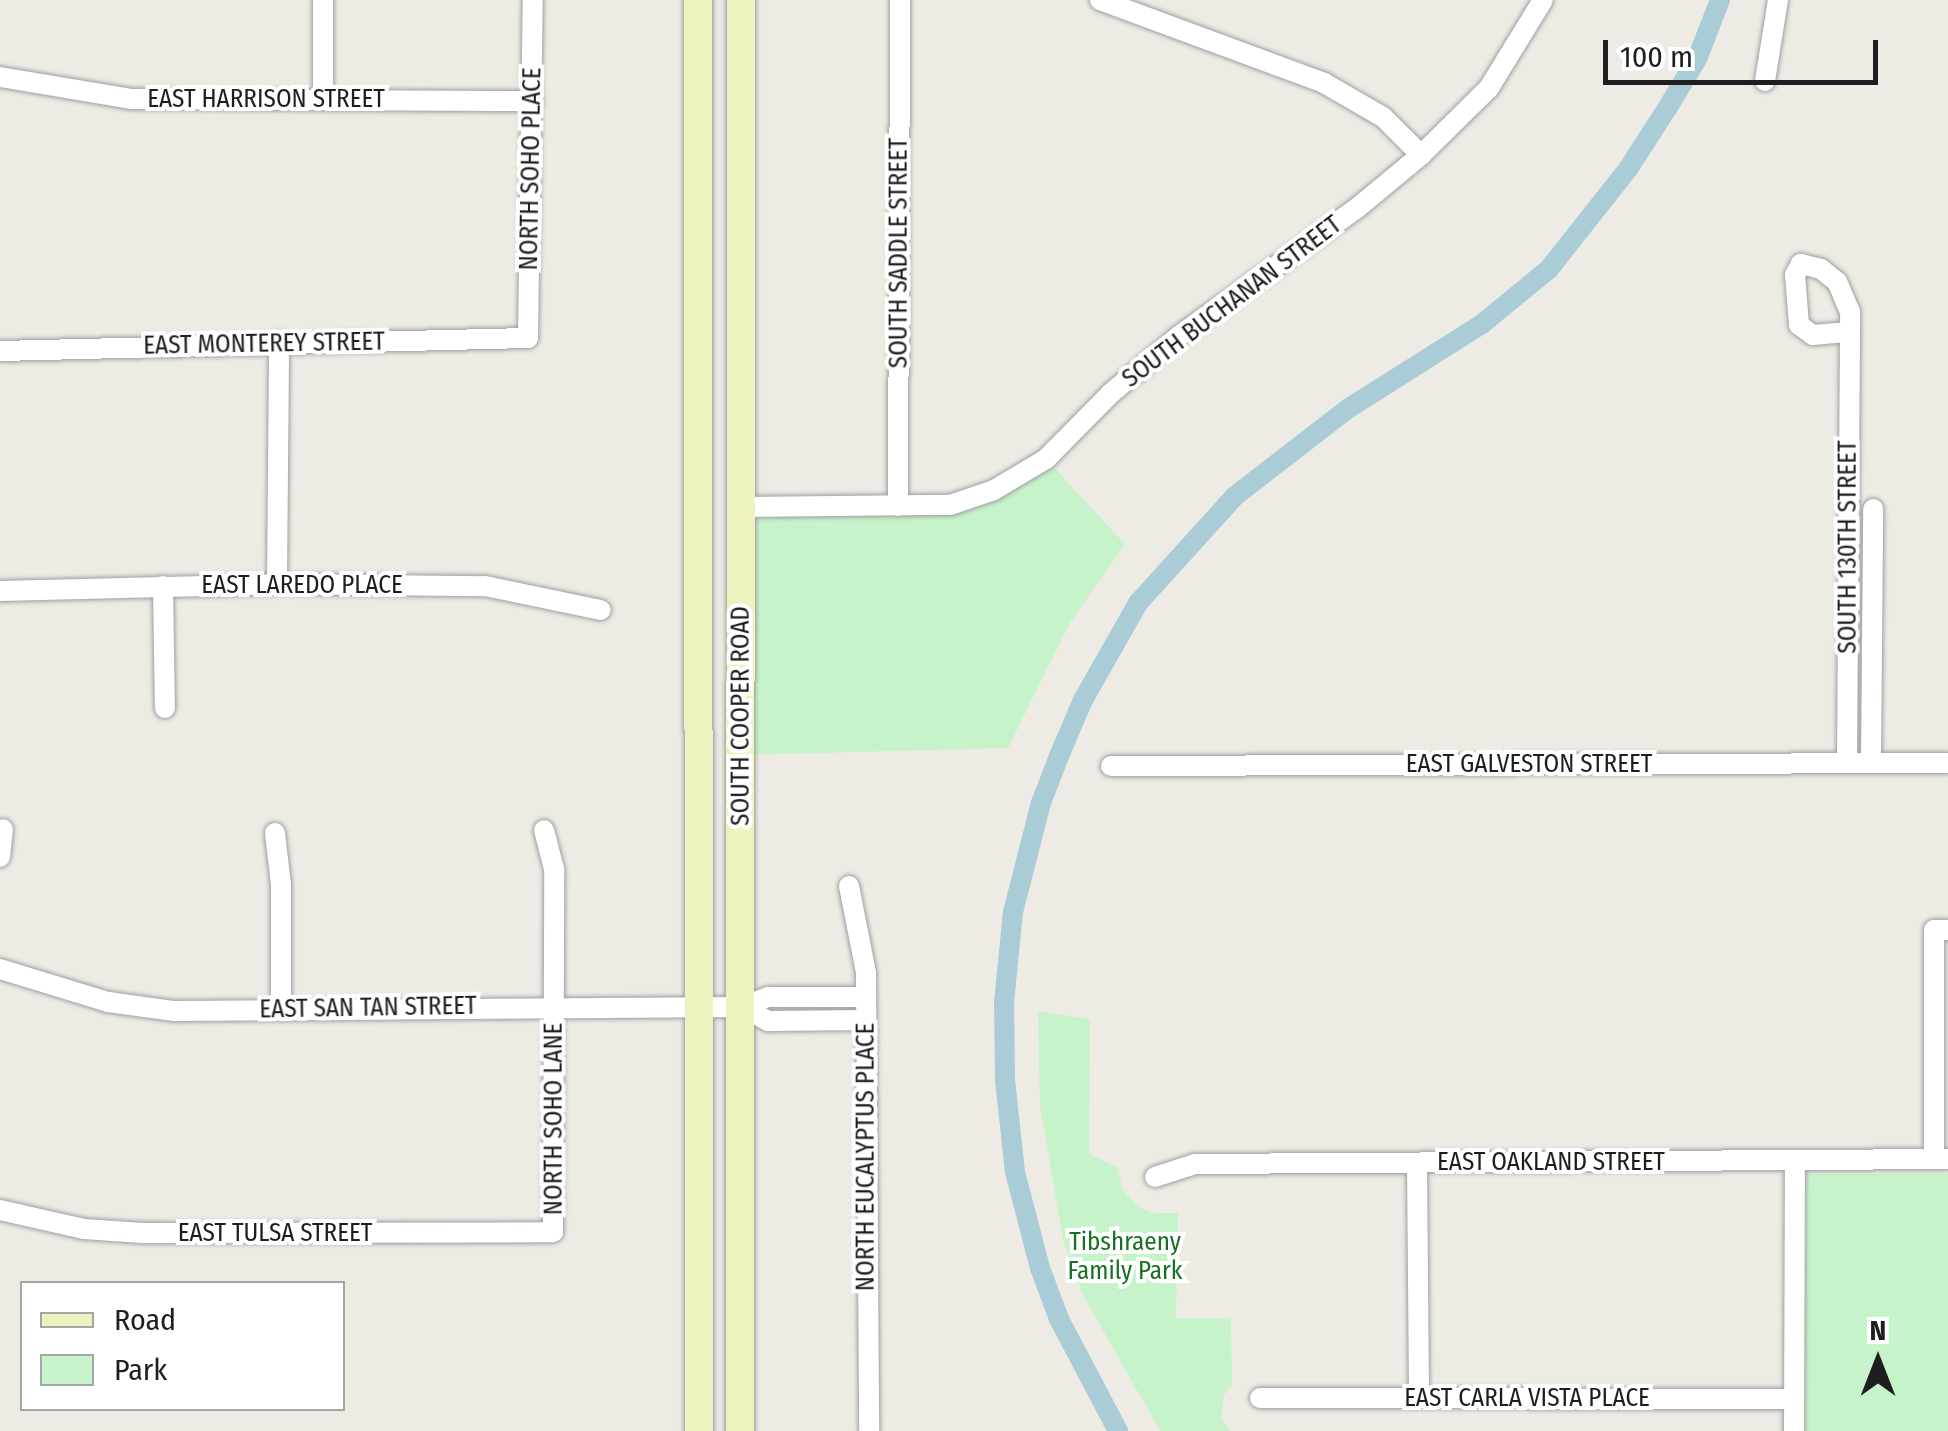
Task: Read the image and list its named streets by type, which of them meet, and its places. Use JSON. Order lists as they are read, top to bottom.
{
  "streets": {
    "main road": ["SOUTH COOPER ROAD"],
    "street": [
      "EAST HARRISON STREET",
      "NORTH SOHO PLACE",
      "SOUTH SADDLE STREET",
      "SOUTH BUCHANAN STREET",
      "EAST MONTEREY STREET",
      "SOUTH 130TH STREET",
      "EAST LAREDO PLACE",
      "EAST GALVESTON STREET",
      "EAST SAN TAN STREET",
      "NORTH SOHO LANE",
      "NORTH EUCALYPTUS PLACE",
      "EAST OAKLAND STREET",
      "EAST TULSA STREET",
      "EAST CARLA VISTA PLACE"
    ]
  },
  "crossings": [
    ["EAST HARRISON STREET", "NORTH SOHO PLACE"],
    ["NORTH SOHO PLACE", "EAST MONTEREY STREET"],
    ["SOUTH SADDLE STREET", "SOUTH BUCHANAN STREET"],
    ["SOUTH BUCHANAN STREET", "SOUTH COOPER ROAD"],
    ["SOUTH 130TH STREET", "EAST GALVESTON STREET"],
    ["SOUTH COOPER ROAD", "EAST SAN TAN STREET"],
    ["EAST SAN TAN STREET", "NORTH SOHO LANE"],
    ["EAST SAN TAN STREET", "NORTH EUCALYPTUS PLACE"],
    ["NORTH SOHO LANE", "EAST TULSA STREET"]
  ],
  "parks": ["Tibshraeny Family Park"],
  "legend": ["Road", "Park"],
  "scale_bar": "100 m",
  "north": "top"
}
